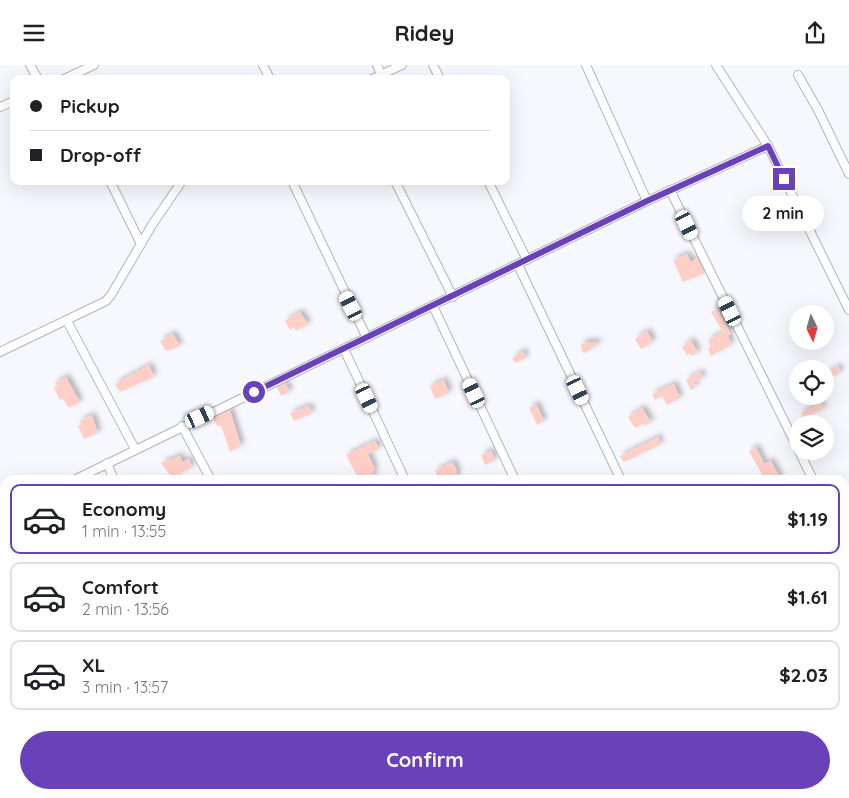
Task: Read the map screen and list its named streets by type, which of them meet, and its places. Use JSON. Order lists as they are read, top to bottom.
{
  "north": "bottom",
  "page": {
    "header": "Ridey",
    "banner": ["Pickup", "Drop-off"],
    "bubble": "2 min",
    "list": [
      {
        "name": "Economy",
        "note": "1 min · 13:55",
        "value": "$1.19"
      },
      {
        "name": "Comfort",
        "note": "2 min · 13:56",
        "value": "$1.61"
      },
      {
        "name": "XL",
        "note": "3 min · 13:57",
        "value": "$2.03"
      }
    ],
    "buttons": "Confirm"
  }
}
